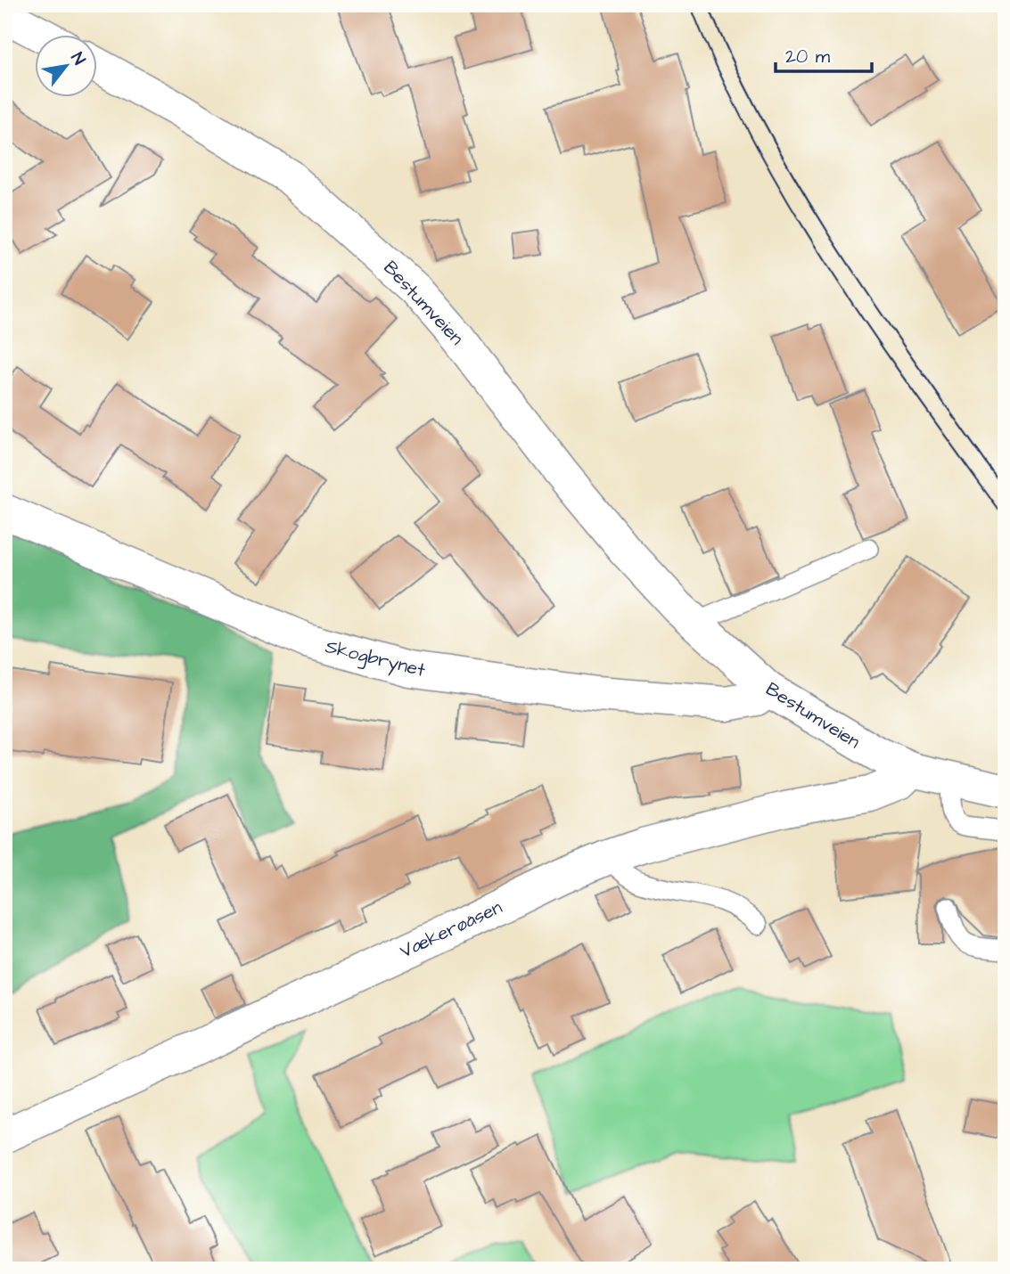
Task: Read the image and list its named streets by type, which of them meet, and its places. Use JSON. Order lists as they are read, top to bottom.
{
  "streets": {
    "street": ["Bestumveien", "Skogbrynet", "Vækerøåsen"]
  },
  "crossings": [
    ["Bestumveien", "Skogbrynet"],
    ["Bestumveien", "Vækerøåsen"]
  ],
  "scale_bar": "20 m",
  "north": "top right"
}
